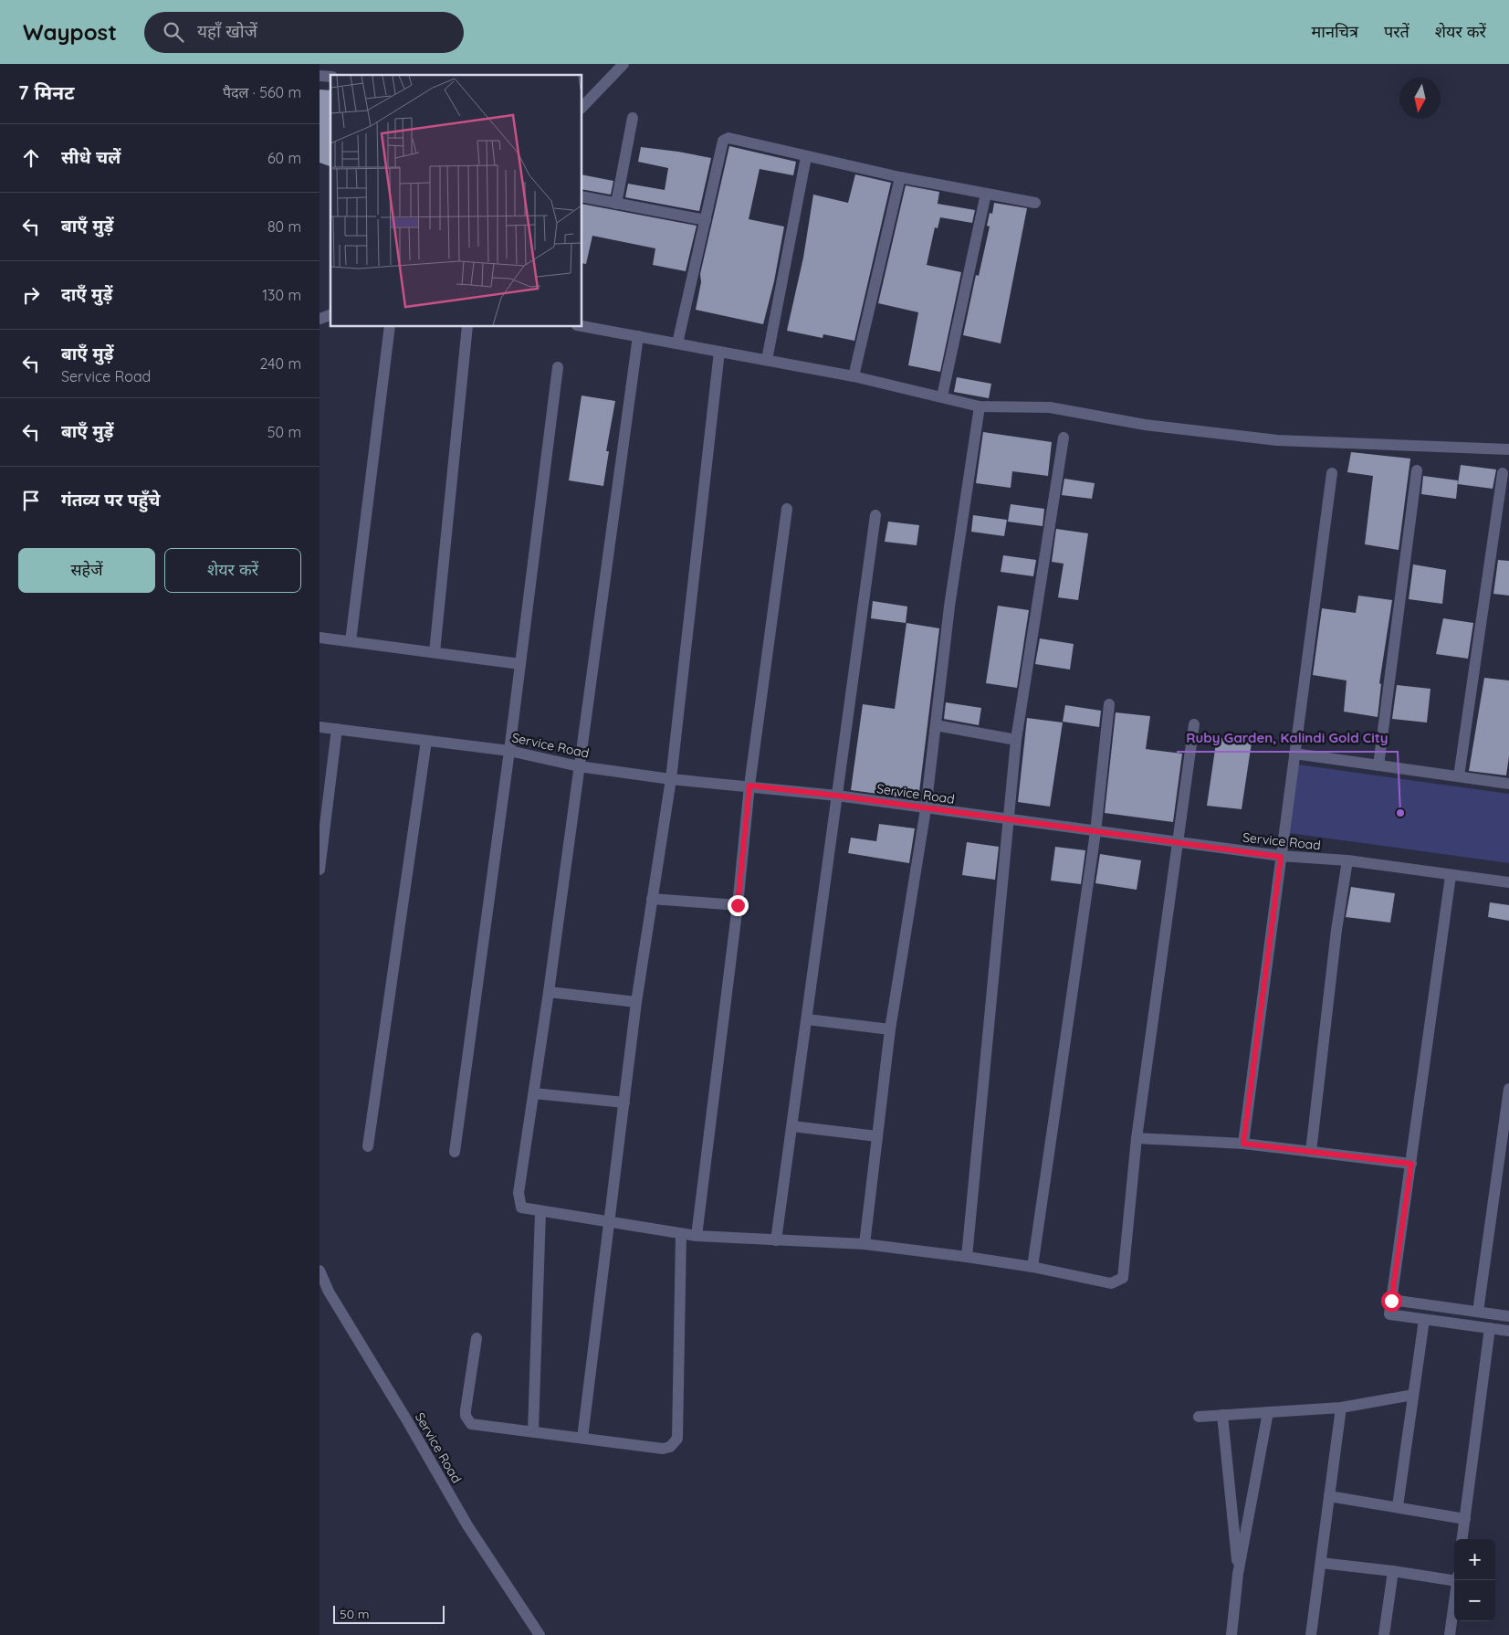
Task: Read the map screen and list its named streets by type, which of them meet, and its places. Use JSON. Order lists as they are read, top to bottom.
{
  "streets": {
    "street": ["Service Road"]
  },
  "places": ["Ruby Garden, Kalindi Gold City"],
  "scale_bar": "50 m",
  "north": "bottom",
  "page": {
    "header": "Waypost",
    "search": "यहाँ खोजें",
    "nav": ["मानचित्र", "परतें", "शेयर करें"],
    "heading": ["7 मिनट", "पैदल · 560 m"],
    "list": [
      ["सीधे चलें", "60 m"],
      ["बाएँ मुड़ें", "80 m"],
      ["दाएँ मुड़ें", "130 m"],
      ["बाएँ मुड़ें", "Service Road", "240 m"],
      ["बाएँ मुड़ें", "50 m"],
      "गंतव्य पर पहुँचे"
    ],
    "buttons": ["सहेजें", "शेयर करें"],
    "map_buttons": ["+", "−"],
    "scale": "50 m"
  }
}
